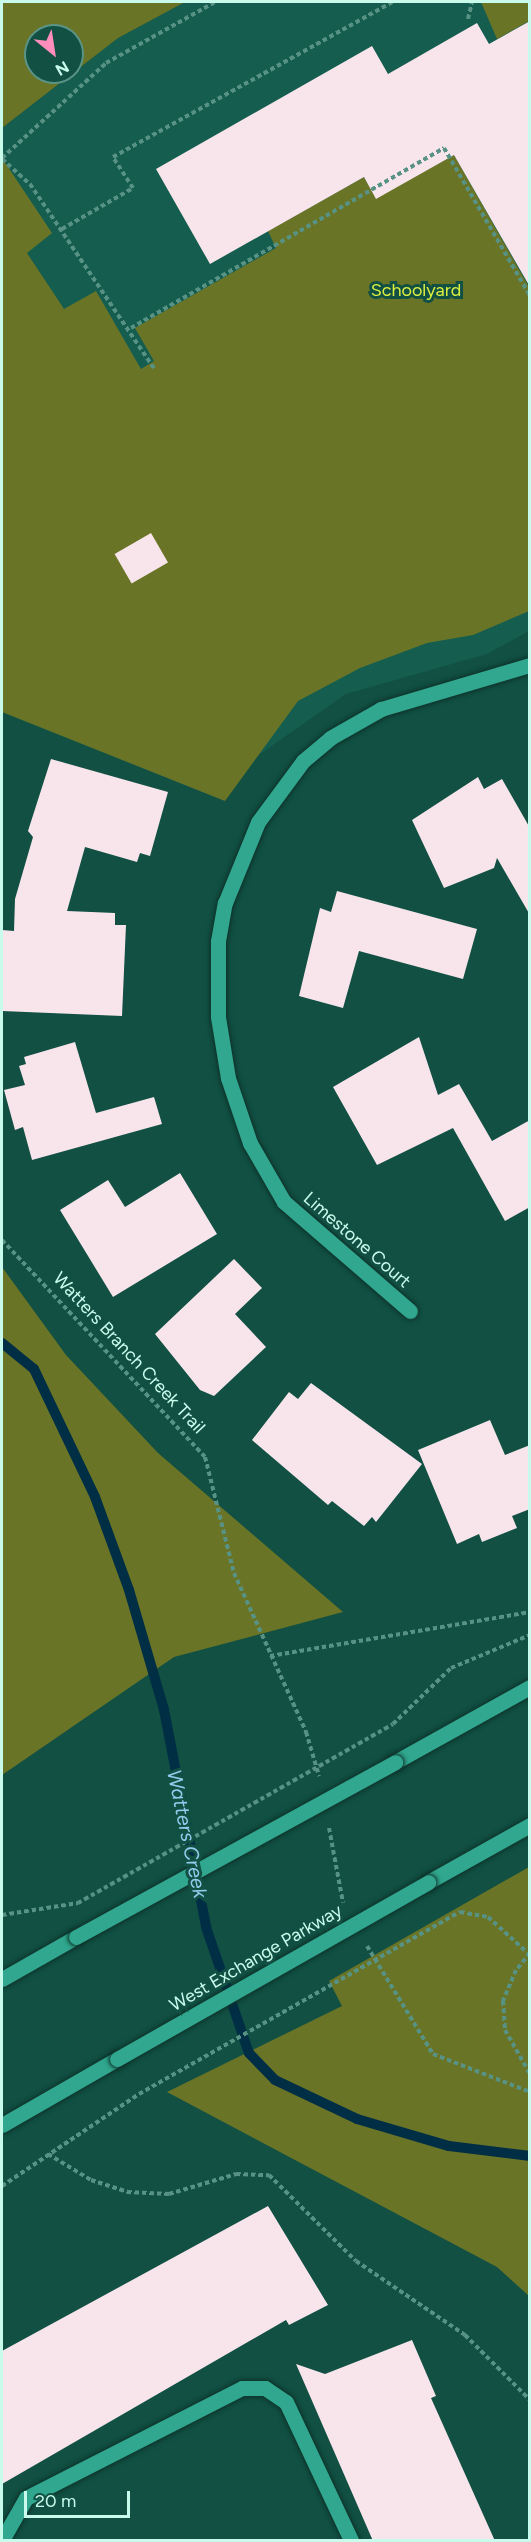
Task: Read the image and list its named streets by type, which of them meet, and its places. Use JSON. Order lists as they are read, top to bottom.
{
  "streets": {
    "main road": ["Limestone Court", "West Exchange Parkway"],
    "path": ["Watters Branch Creek Trail"]
  },
  "water": ["Watters Creek"],
  "parks": ["Schoolyard"],
  "scale_bar": "20 m",
  "north": "bottom right"
}
